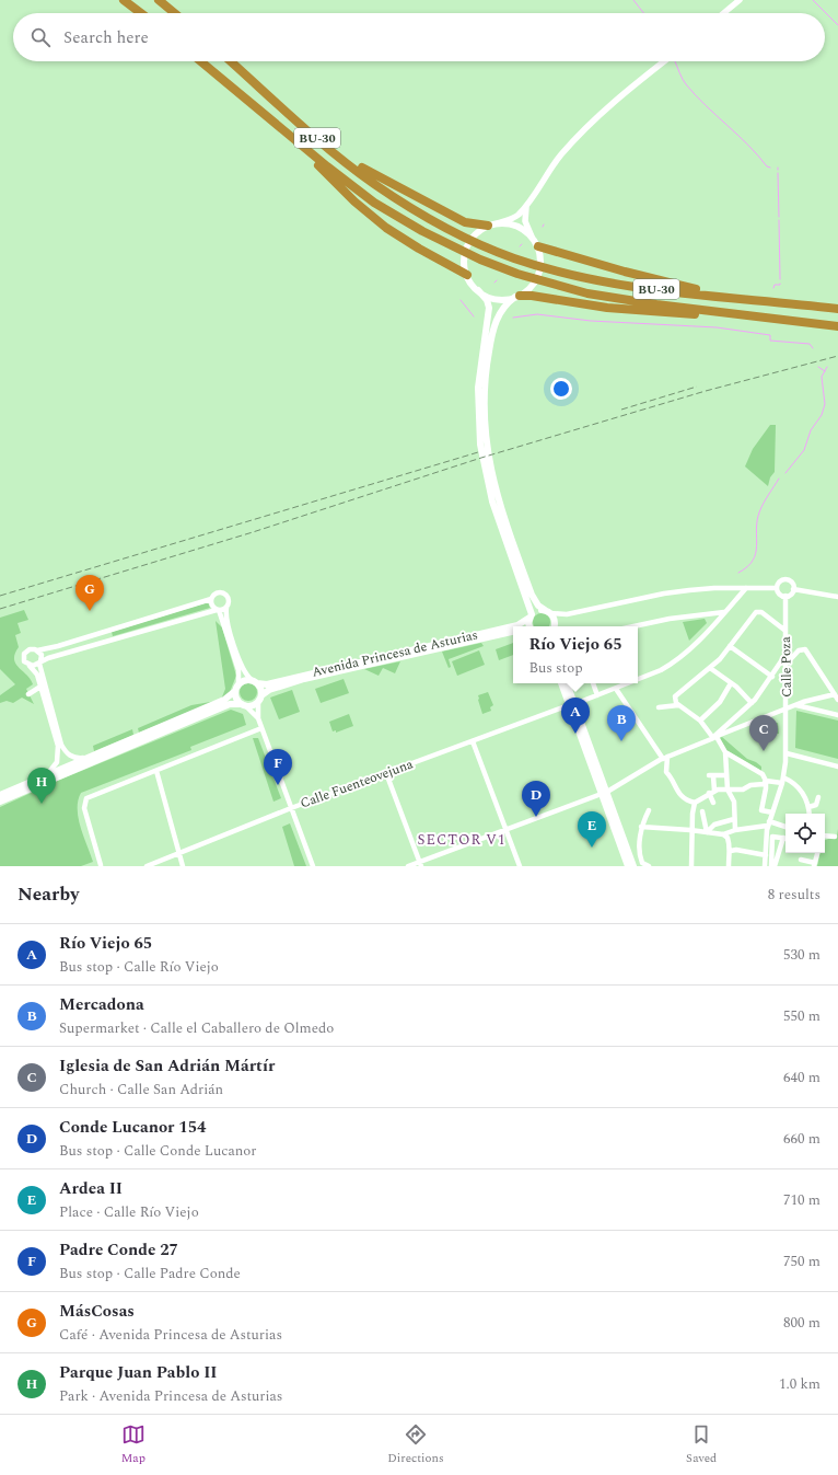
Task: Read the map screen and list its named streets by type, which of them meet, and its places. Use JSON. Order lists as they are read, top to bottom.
{
  "streets": {
    "highway": ["BU-30"],
    "main road": ["Avenida Princesa de Asturias"],
    "street": ["Calle Poza", "Calle Fuenteovejuna"]
  },
  "districts": ["SECTOR V1"],
  "page": {
    "search": "Search here",
    "pins": [
      "G",
      "A",
      "B",
      "C",
      "F",
      "H",
      "D",
      "E"
    ],
    "popup": ["Río Viejo 65", "Bus stop"],
    "heading": ["Nearby", "8 results"],
    "list": [
      {
        "mark": "A",
        "name": "Río Viejo 65",
        "note": "Bus stop · Calle Río Viejo",
        "value": "530 m"
      },
      {
        "mark": "B",
        "name": "Mercadona",
        "note": "Supermarket · Calle el Caballero de Olmedo",
        "value": "550 m"
      },
      {
        "mark": "C",
        "name": "Iglesia de San Adrián Mártír",
        "note": "Church · Calle San Adrián",
        "value": "640 m"
      },
      {
        "mark": "D",
        "name": "Conde Lucanor 154",
        "note": "Bus stop · Calle Conde Lucanor",
        "value": "660 m"
      },
      {
        "mark": "E",
        "name": "Ardea II",
        "note": "Place · Calle Río Viejo",
        "value": "710 m"
      },
      {
        "mark": "F",
        "name": "Padre Conde 27",
        "note": "Bus stop · Calle Padre Conde",
        "value": "750 m"
      },
      {
        "mark": "G",
        "name": "MásCosas",
        "note": "Café · Avenida Princesa de Asturias",
        "value": "800 m"
      },
      {
        "mark": "H",
        "name": "Parque Juan Pablo II",
        "note": "Park · Avenida Princesa de Asturias",
        "value": "1.0 km"
      }
    ],
    "nav": ["Map", "Directions", "Saved"]
  }
}
